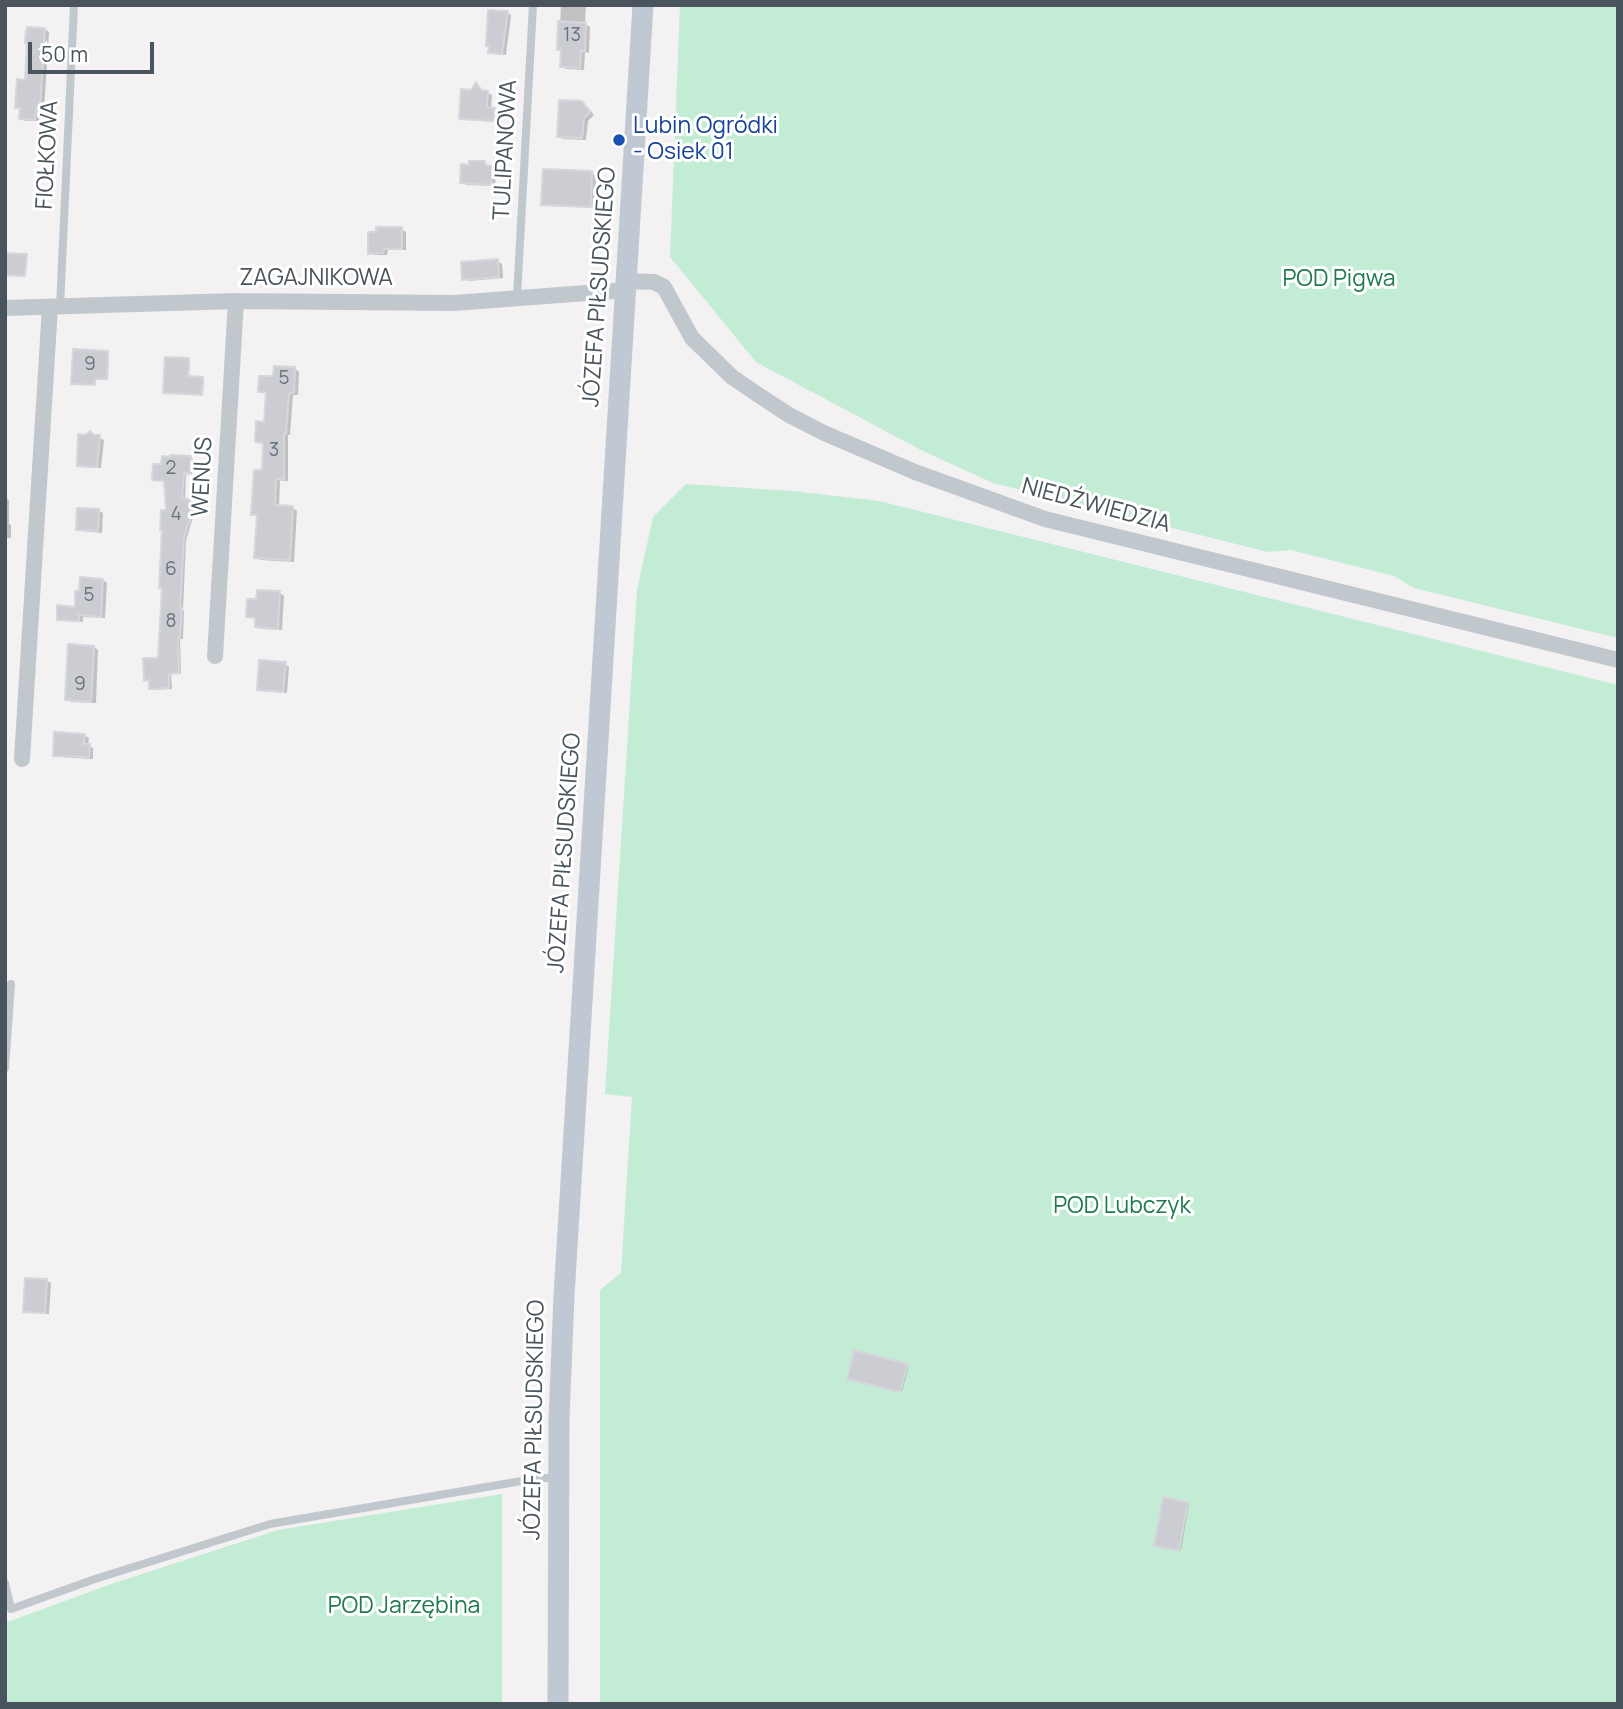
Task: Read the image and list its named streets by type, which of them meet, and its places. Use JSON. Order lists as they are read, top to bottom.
{
  "streets": {
    "street": [
      "ZAGAJNIKOWA",
      "JÓZEFA PIŁSUDSKIEGO",
      "WENUS",
      "NIEDŹWIEDZIA"
    ],
    "lane": ["TULIPANOWA", "FIOŁKOWA"]
  },
  "crossings": [
    ["TULIPANOWA", "ZAGAJNIKOWA"],
    ["FIOŁKOWA", "ZAGAJNIKOWA"],
    ["ZAGAJNIKOWA", "JÓZEFA PIŁSUDSKIEGO"],
    ["ZAGAJNIKOWA", "WENUS"],
    ["ZAGAJNIKOWA", "NIEDŹWIEDZIA"],
    ["JÓZEFA PIŁSUDSKIEGO", "NIEDŹWIEDZIA"]
  ],
  "parks": ["POD Pigwa", "POD Lubczyk", "POD Jarzębina"],
  "places": ["Lubin Ogródki - Osiek 01"],
  "house_numbers": [
    "13",
    "9",
    "5",
    "3",
    "2",
    "4",
    "6",
    "5",
    "8",
    "9"
  ],
  "scale_bar": "50 m"
}
